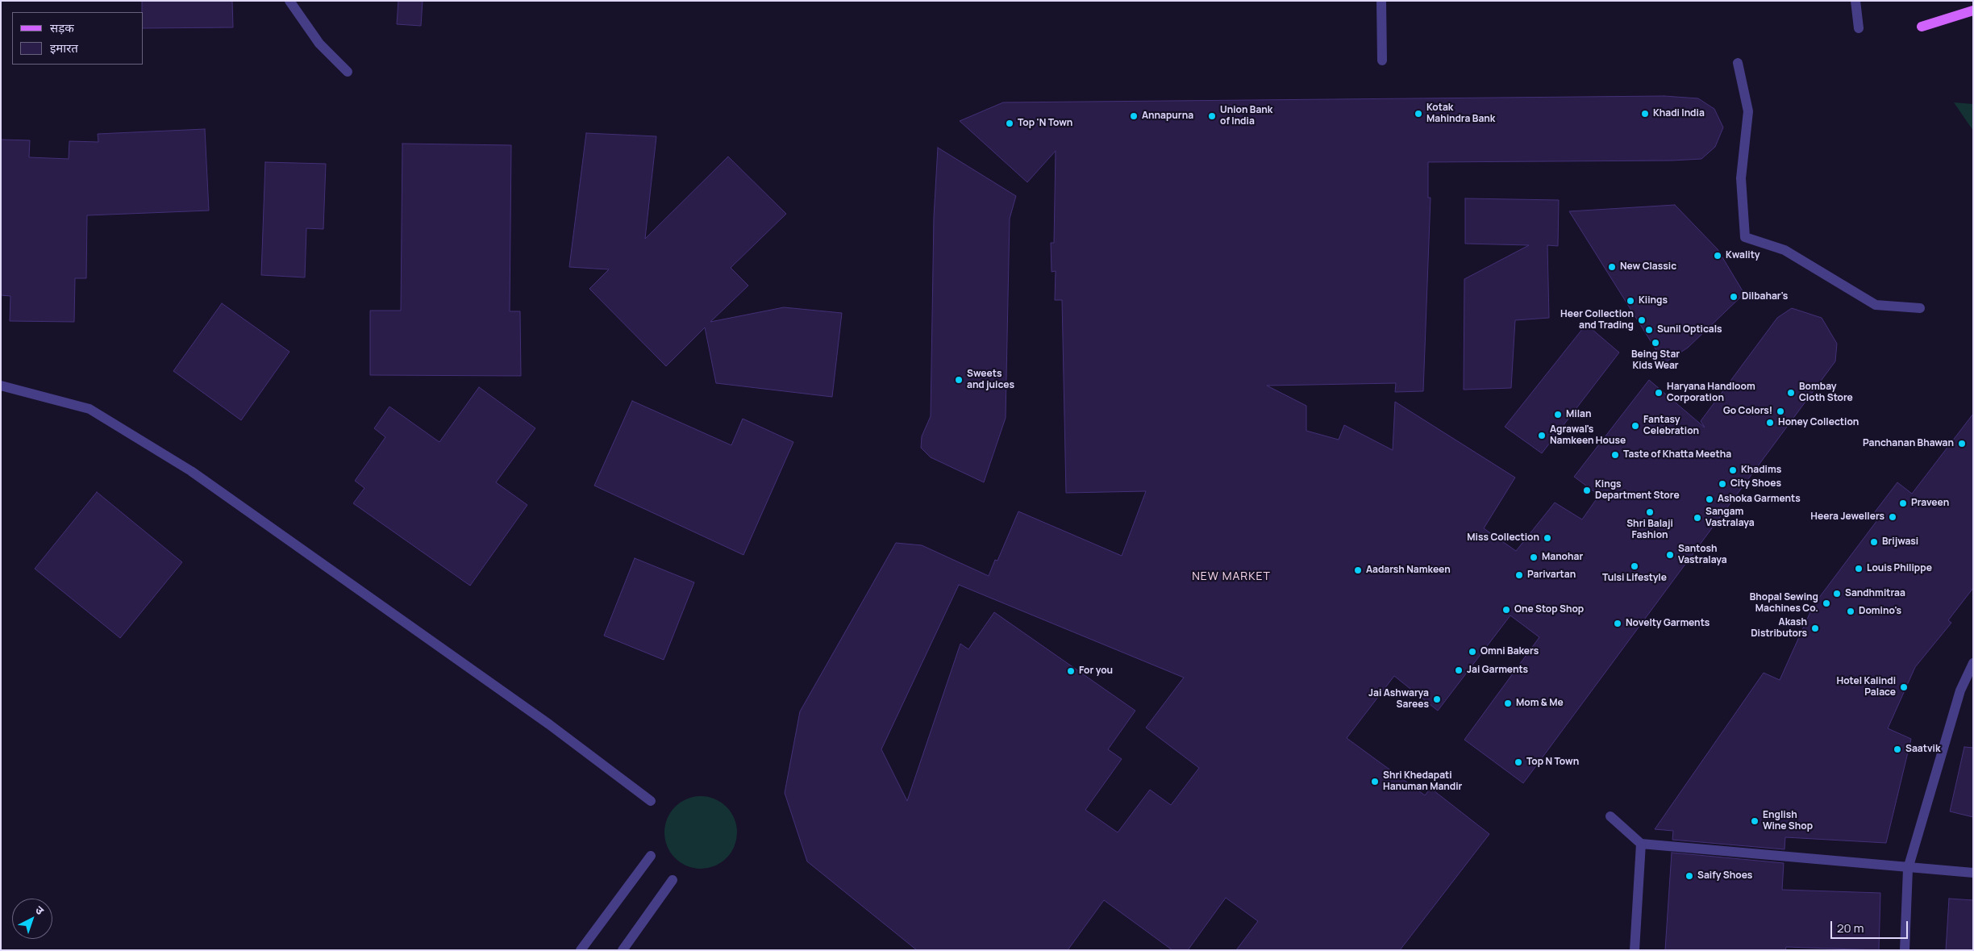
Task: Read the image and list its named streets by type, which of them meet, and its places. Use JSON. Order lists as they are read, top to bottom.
{
  "districts": ["NEW MARKET"],
  "places": [
    "Kotak Mahindra Bank",
    "Khadi India",
    "Annapurna",
    "Union Bank of India",
    "Top 'N Town",
    "Kwality",
    "New Classic",
    "Dilbahar's",
    "Kiings",
    "Heer Collection and Trading",
    "Sunil Opticals",
    "Being Star Kids Wear",
    "Sweets and juices",
    "Haryana Handloom Corporation",
    "Bombay Cloth Store",
    "Go Colors!",
    "Milan",
    "Honey Collection",
    "Fantasy Celebration",
    "Agrawal's Namkeen House",
    "Panchanan Bhawan",
    "Taste of Khatta Meetha",
    "Khadims",
    "City Shoes",
    "Kings Department Store",
    "Ashoka Garments",
    "Praveen",
    "Shri Balaji Fashion",
    "Heera Jewellers",
    "Sangam Vastralaya",
    "Miss Collection",
    "Brijwasi",
    "Santosh Vastralaya",
    "Manohar",
    "Tulsi Lifestyle",
    "Louis Philippe",
    "Aadarsh Namkeen",
    "Parivartan",
    "Sandhmitraa",
    "Bhopal Sewing Machines Co.",
    "One Stop Shop",
    "Domino's",
    "Novelty Garments",
    "Akash Distributors",
    "Omni Bakers",
    "Jai Garments",
    "For you",
    "Hotel Kalindi Palace",
    "Jai Ashwarya Sarees",
    "Mom & Me",
    "Saatvik",
    "Top N Town",
    "Shri Khedapati Hanuman Mandir",
    "English Wine Shop",
    "Saify Shoes"
  ],
  "legend": ["सड़क", "इमारत"],
  "scale_bar": "20 m",
  "north": "top right"
}
